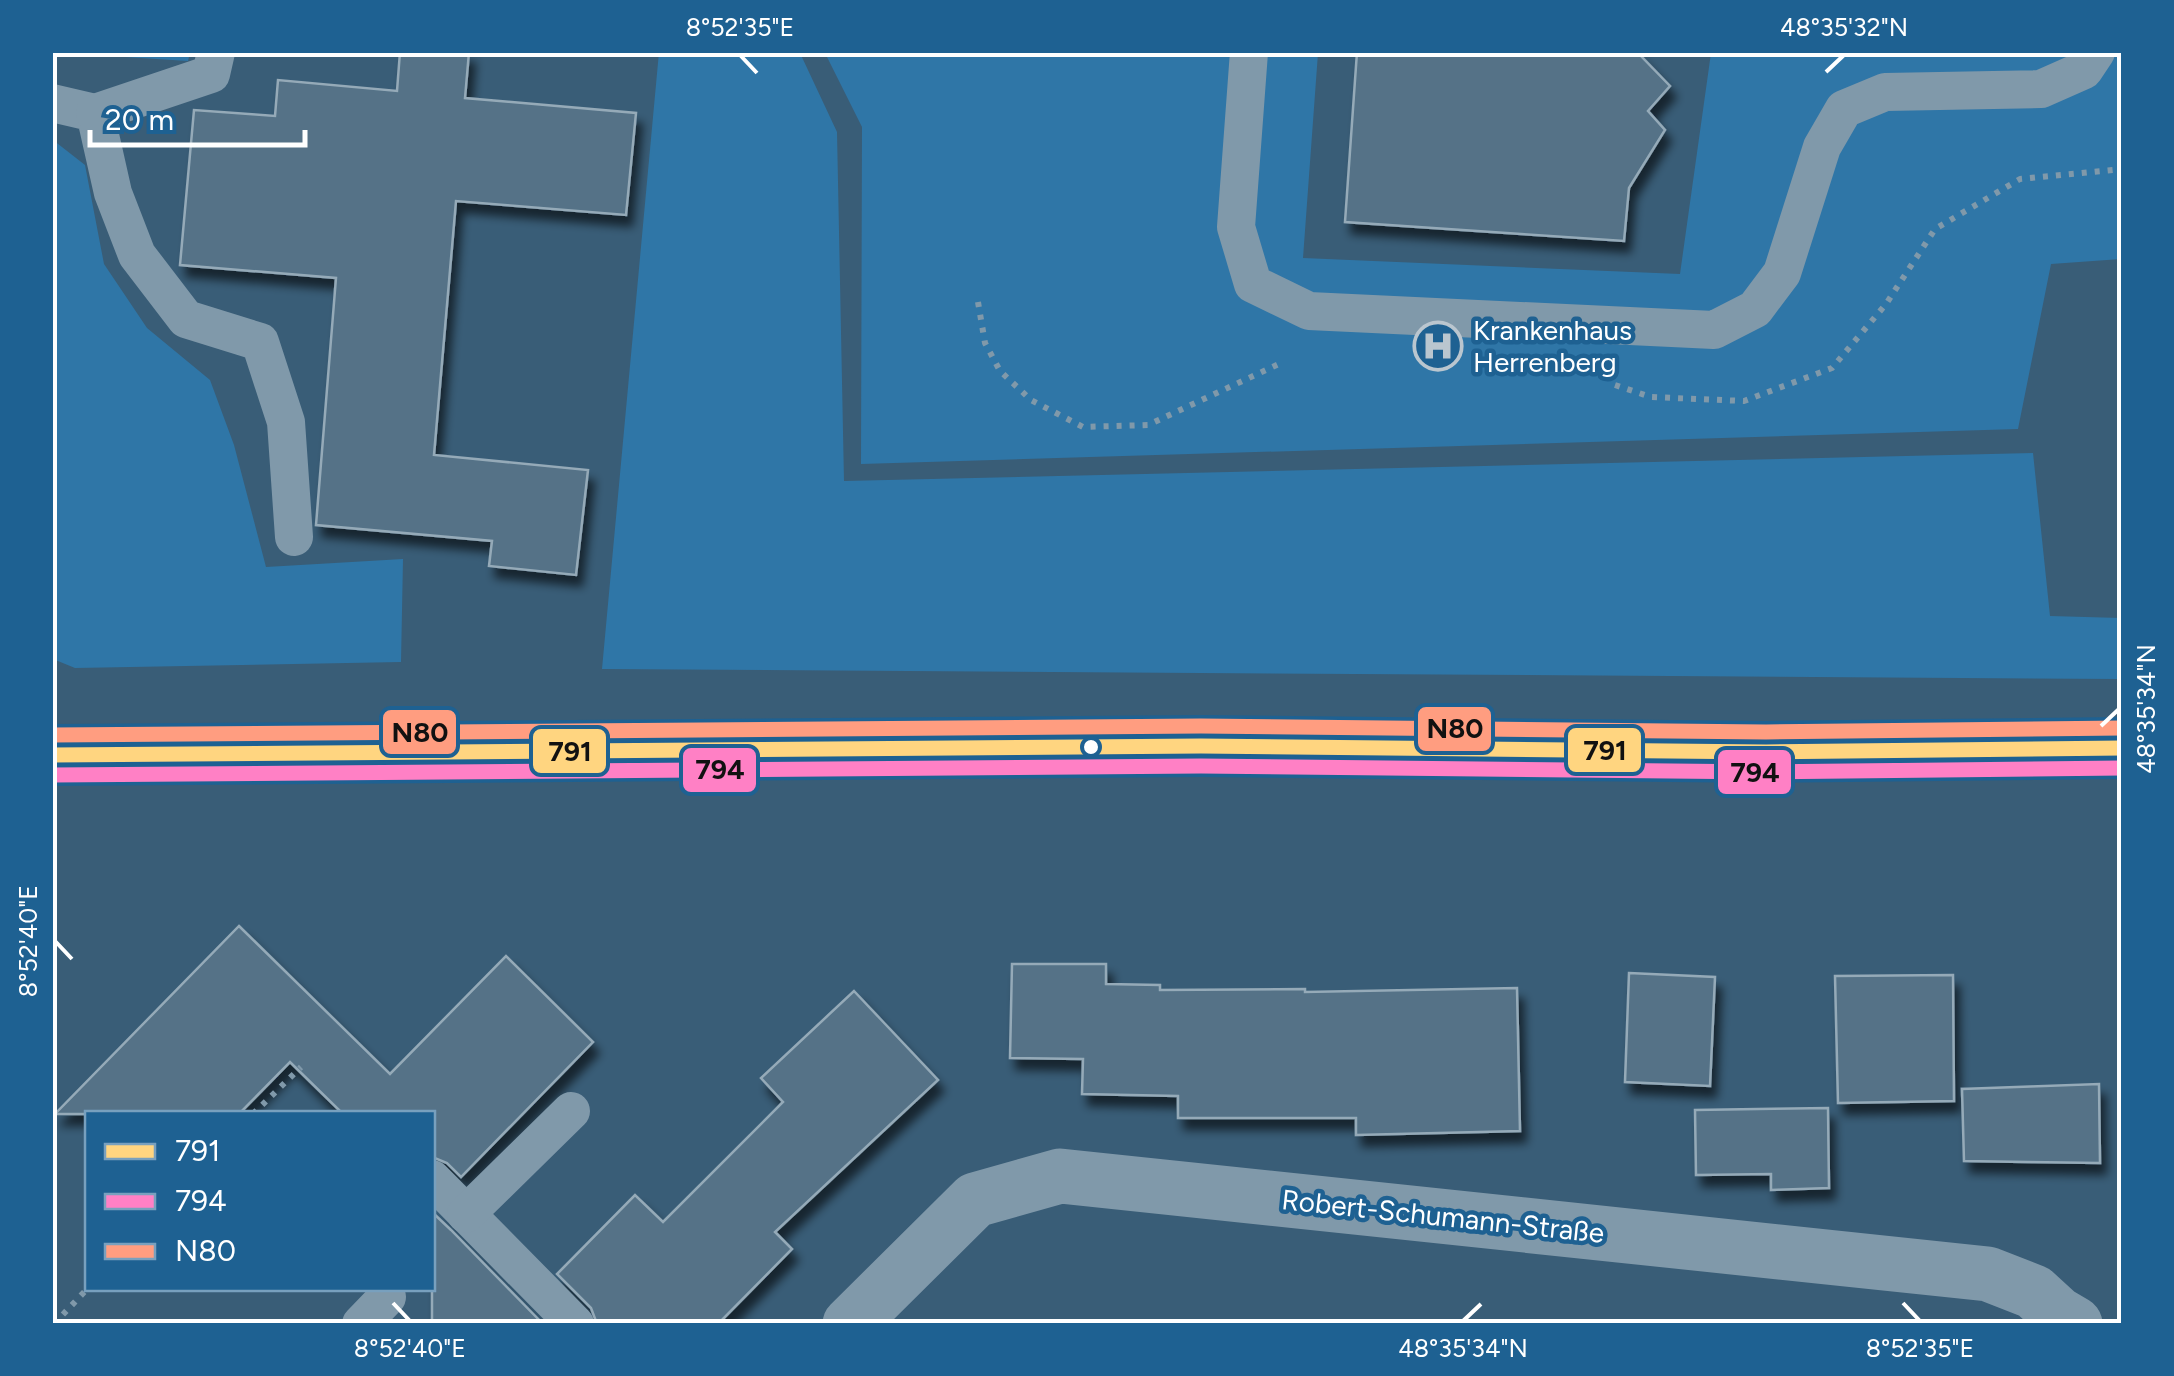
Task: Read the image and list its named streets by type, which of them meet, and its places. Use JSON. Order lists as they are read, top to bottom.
{
  "streets": {
    "street": ["Robert-Schumann-Straße"]
  },
  "places": {
    "hospital": ["Krankenhaus Herrenberg"]
  },
  "lines": ["transit line N80", "transit line 791", "transit line 794"],
  "legend": ["791", "794", "N80"],
  "scale_bar": "20 m",
  "coordinates": [
    "8°52'35\"E",
    "48°35'32\"N",
    "48°35'34\"N",
    "8°52'40\"E"
  ]
}
